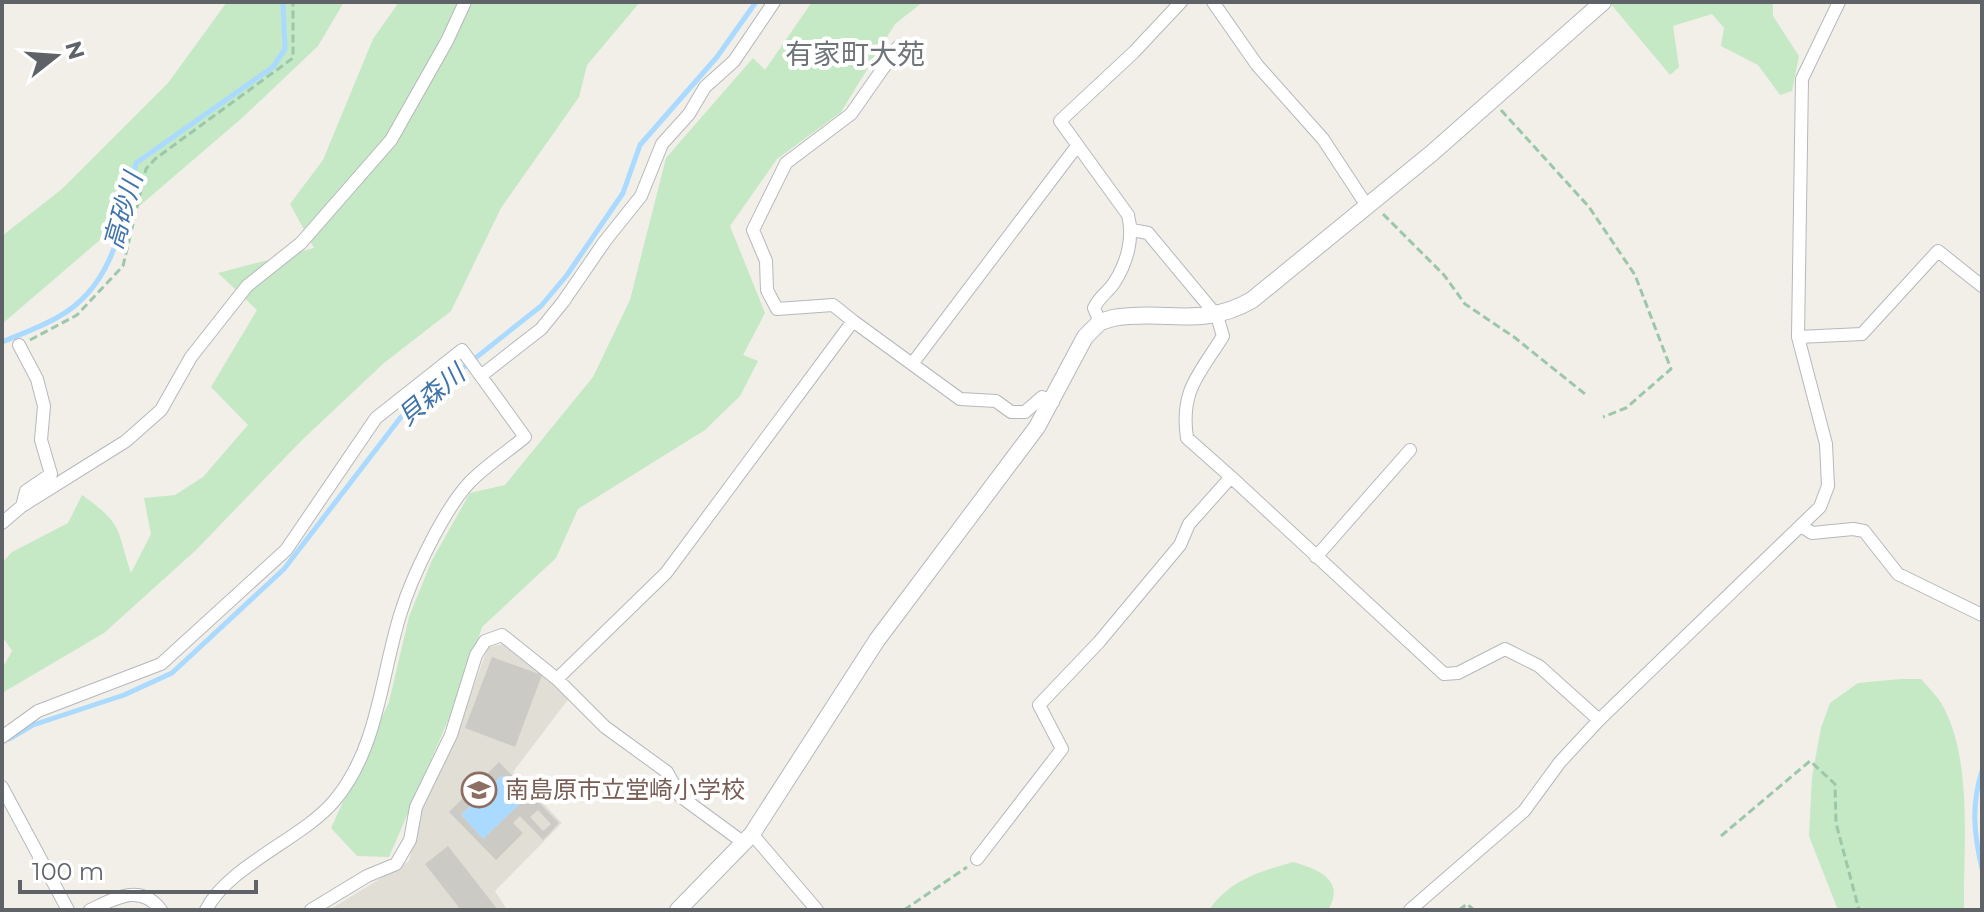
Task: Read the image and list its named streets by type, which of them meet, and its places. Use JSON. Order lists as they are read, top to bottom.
{
  "districts": ["有家町大苑"],
  "water": ["高砂川", "貝森川"],
  "places": {
    "school or university": ["南島原市立堂崎小学校"]
  },
  "scale_bar": "100 m",
  "north": "right"
}
